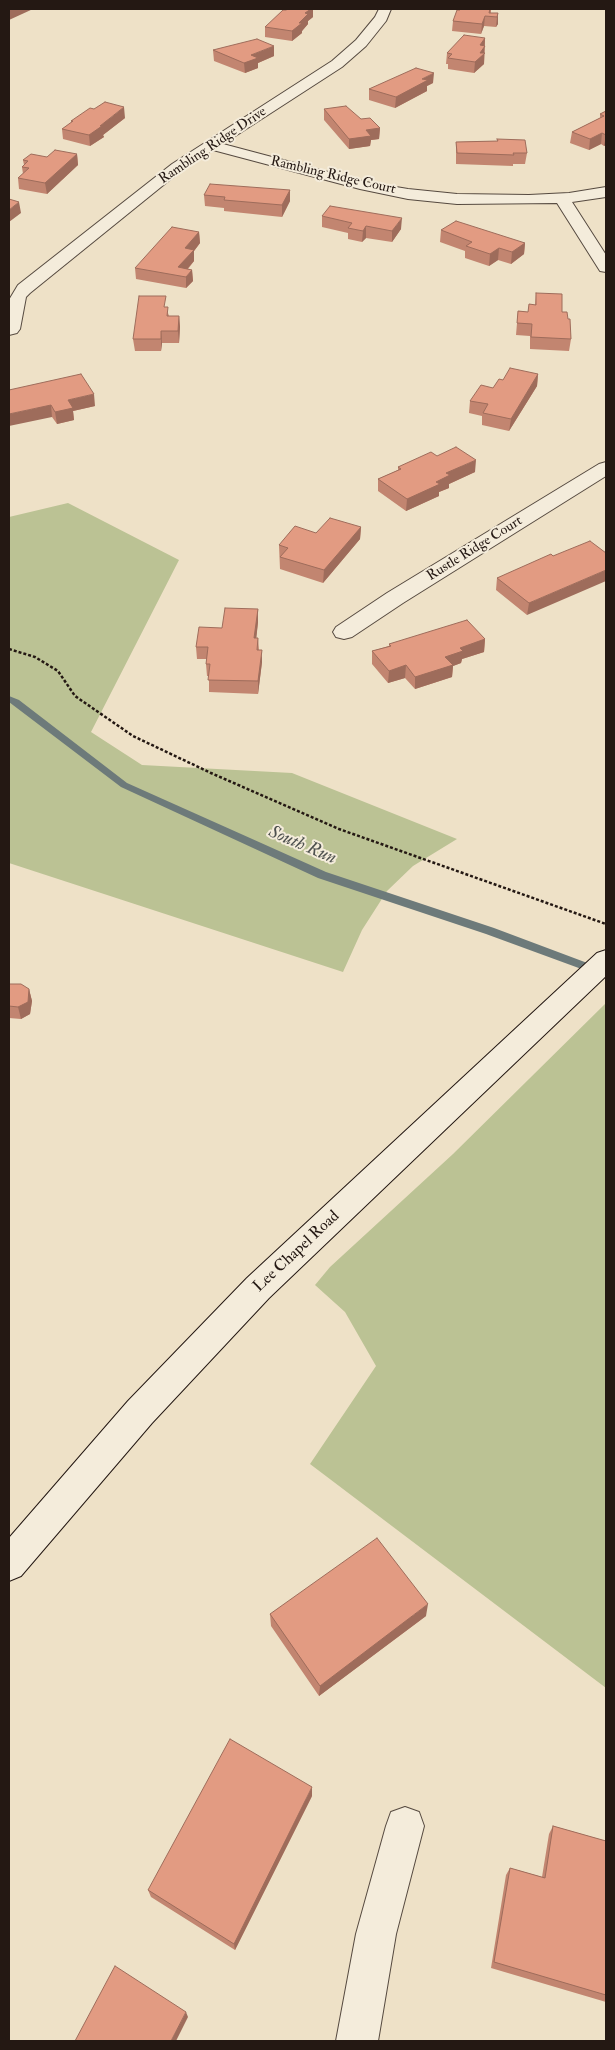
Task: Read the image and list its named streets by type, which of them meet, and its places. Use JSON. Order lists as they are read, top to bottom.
{
  "streets": {
    "street": [
      "Rambling Ridge Drive",
      "Rambling Ridge Court",
      "Rustle Ridge Court",
      "Lee Chapel Road"
    ]
  },
  "crossings": [
    ["Rambling Ridge Drive", "Rambling Ridge Court"]
  ],
  "water": ["South Run"]
}
